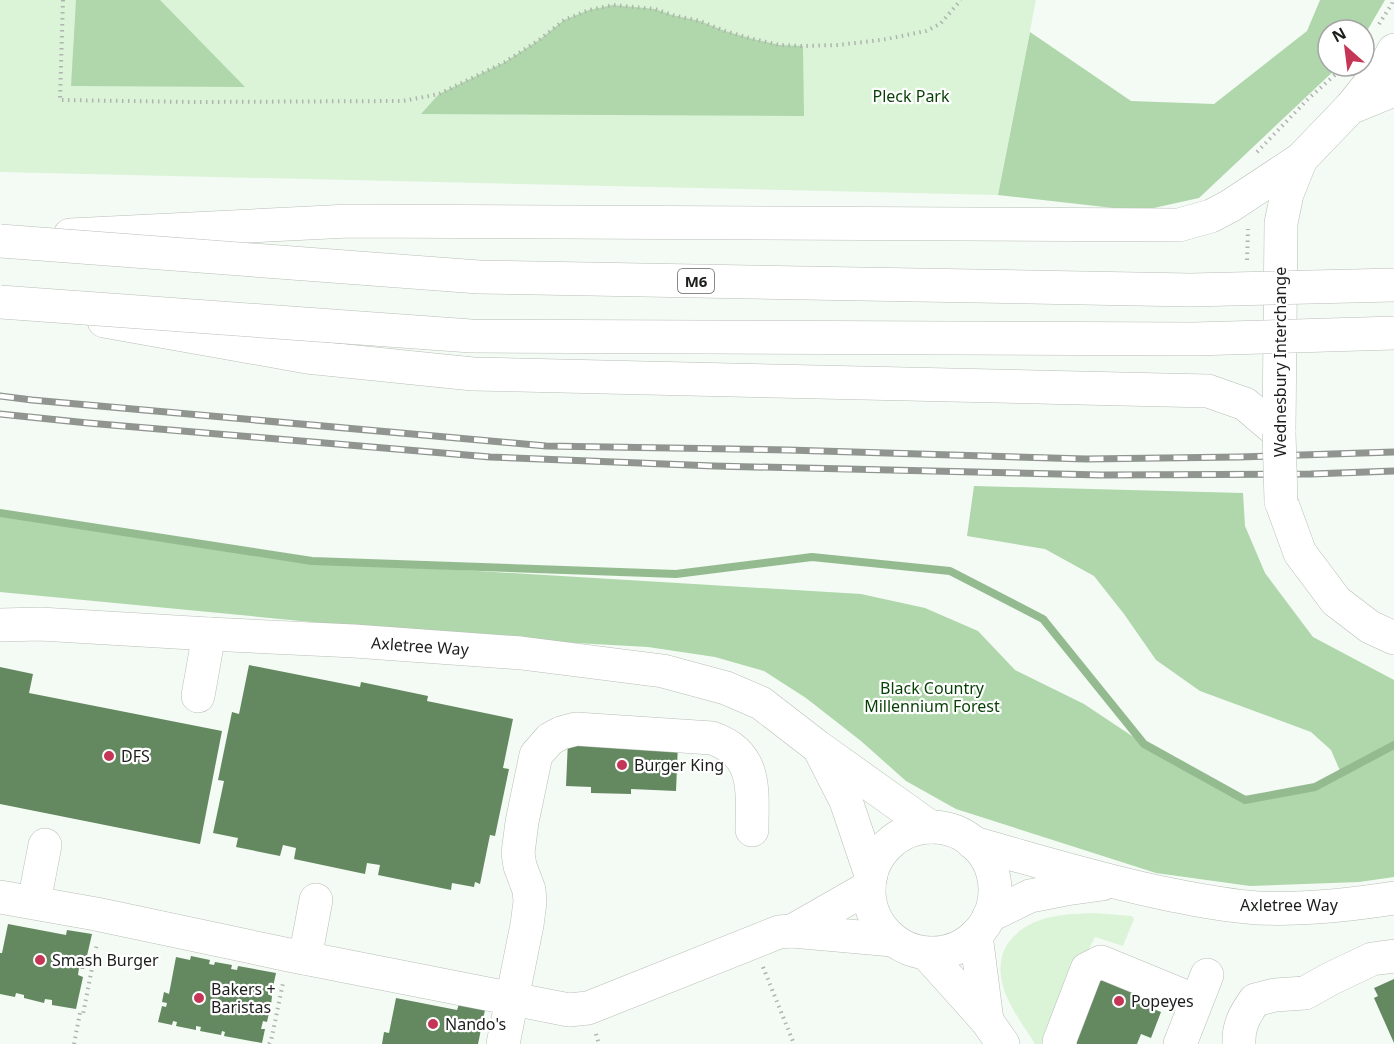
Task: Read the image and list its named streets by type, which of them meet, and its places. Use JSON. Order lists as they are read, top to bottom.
{
  "streets": {
    "main road": ["M6", "Wednesbury Interchange", "Axletree Way"]
  },
  "parks": ["Pleck Park", "Black Country Millennium Forest"],
  "places": [
    "DFS",
    "Burger King",
    "Smash Burger",
    "Bakers + Baristas",
    "Popeyes",
    "Nando's"
  ],
  "north": "top left"
}
